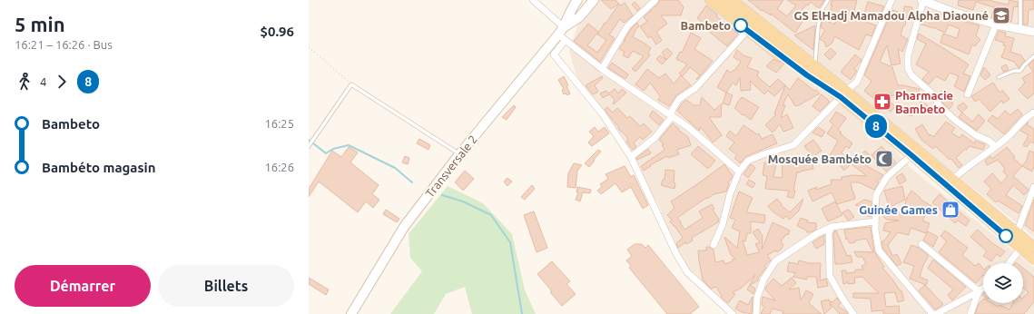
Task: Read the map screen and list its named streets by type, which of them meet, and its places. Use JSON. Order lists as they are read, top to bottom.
{
  "streets": {
    "main road": ["Transversale 2"]
  },
  "places": {
    "school or university": ["GS ElHadj Mamadou Alpha Diaouné"],
    "other": ["Bambeto"],
    "pharmacy": ["Pharmacie Bambeto"],
    "mosque": ["Mosquée Bambéto"],
    "shop": ["Guinée Games"]
  },
  "lines": ["bus line 8"],
  "page": {
    "heading": ["5 min", "16:21 – 16:26 · Bus", "$0.96"],
    "on_map": "8",
    "legs": ["4", "8"],
    "list": [
      {
        "name": "Bambeto",
        "value": "16:25"
      },
      {
        "name": "Bambéto magasin",
        "value": "16:26"
      }
    ],
    "buttons": ["Démarrer", "Billets"]
  }
}
